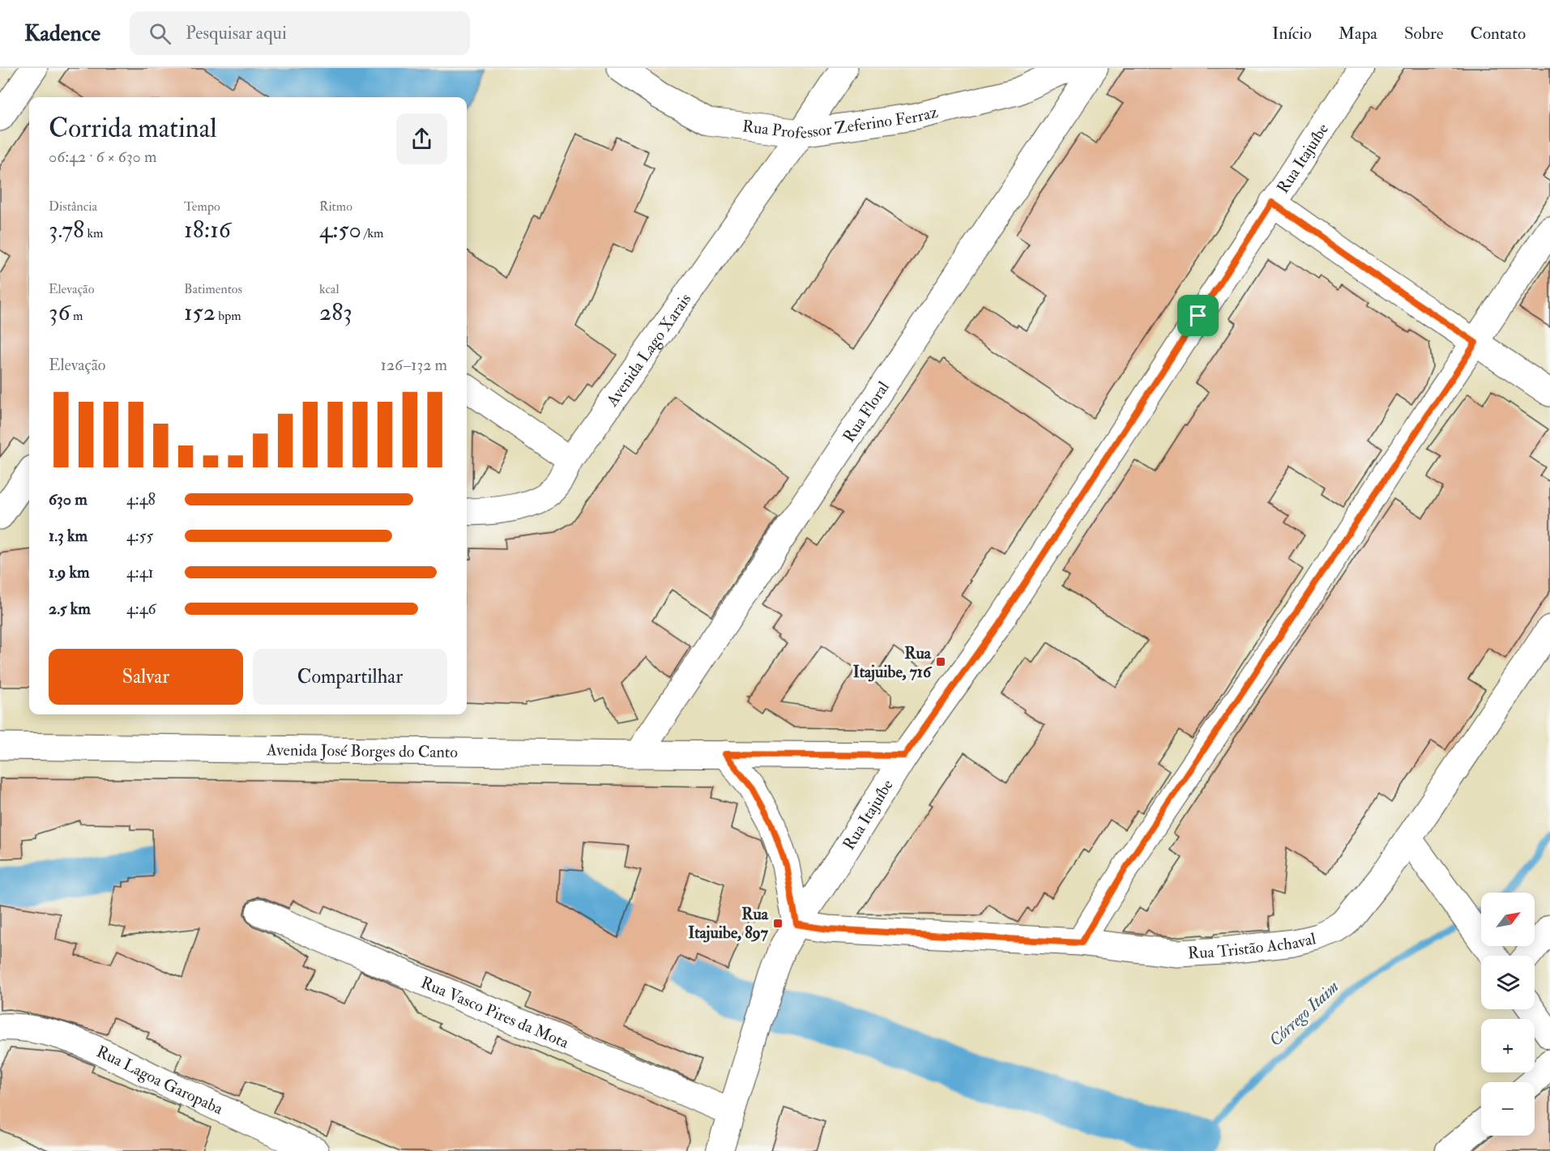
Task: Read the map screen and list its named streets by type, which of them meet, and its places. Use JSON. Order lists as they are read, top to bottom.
{
  "streets": {
    "street": [
      "Rua Professor Zeferino Ferraz",
      "Rua Itajuíbe",
      "Avenida Lago Xarais",
      "Rua Floral",
      "Avenida José Borges do Canto",
      "Rua Tristão Achaval",
      "Rua Vasco Pires da Mota",
      "Rua Lagoa Garopaba"
    ]
  },
  "crossings": [
    ["Rua Professor Zeferino Ferraz", "Avenida Lago Xarais"],
    ["Rua Itajuíbe", "Avenida José Borges do Canto"],
    ["Rua Itajuíbe", "Rua Tristão Achaval"],
    ["Rua Itajuíbe", "Rua Vasco Pires da Mota"],
    ["Rua Floral", "Avenida José Borges do Canto"]
  ],
  "water": ["Córrego Itaim"],
  "places": {
    "transit": ["Rua Itajuibe, 716", "Rua Itajuibe, 897"]
  },
  "north": "top right",
  "page": {
    "header": "Kadence",
    "search": "Pesquisar aqui",
    "nav": [
      "Início",
      "Mapa",
      "Sobre",
      "Contato"
    ],
    "heading": ["Corrida matinal", "06:42 · 6 × 630 m"],
    "stats": [
      ["Distância", "3.78 km"],
      ["Tempo", "18:16"],
      ["Ritmo", "4:50 /km"],
      ["Elevação", "36 m"],
      ["Batimentos", "152 bpm"],
      ["kcal", "283"]
    ],
    "chart": ["Elevação", "126–132 m"],
    "list": [
      {
        "name": "630 m",
        "note": "4:48"
      },
      {
        "name": "1.3 km",
        "note": "4:55"
      },
      {
        "name": "1.9 km",
        "note": "4:41"
      },
      {
        "name": "2.5 km",
        "note": "4:46"
      }
    ],
    "buttons": ["Salvar", "Compartilhar"],
    "map_buttons": ["+", "−"]
  }
}
